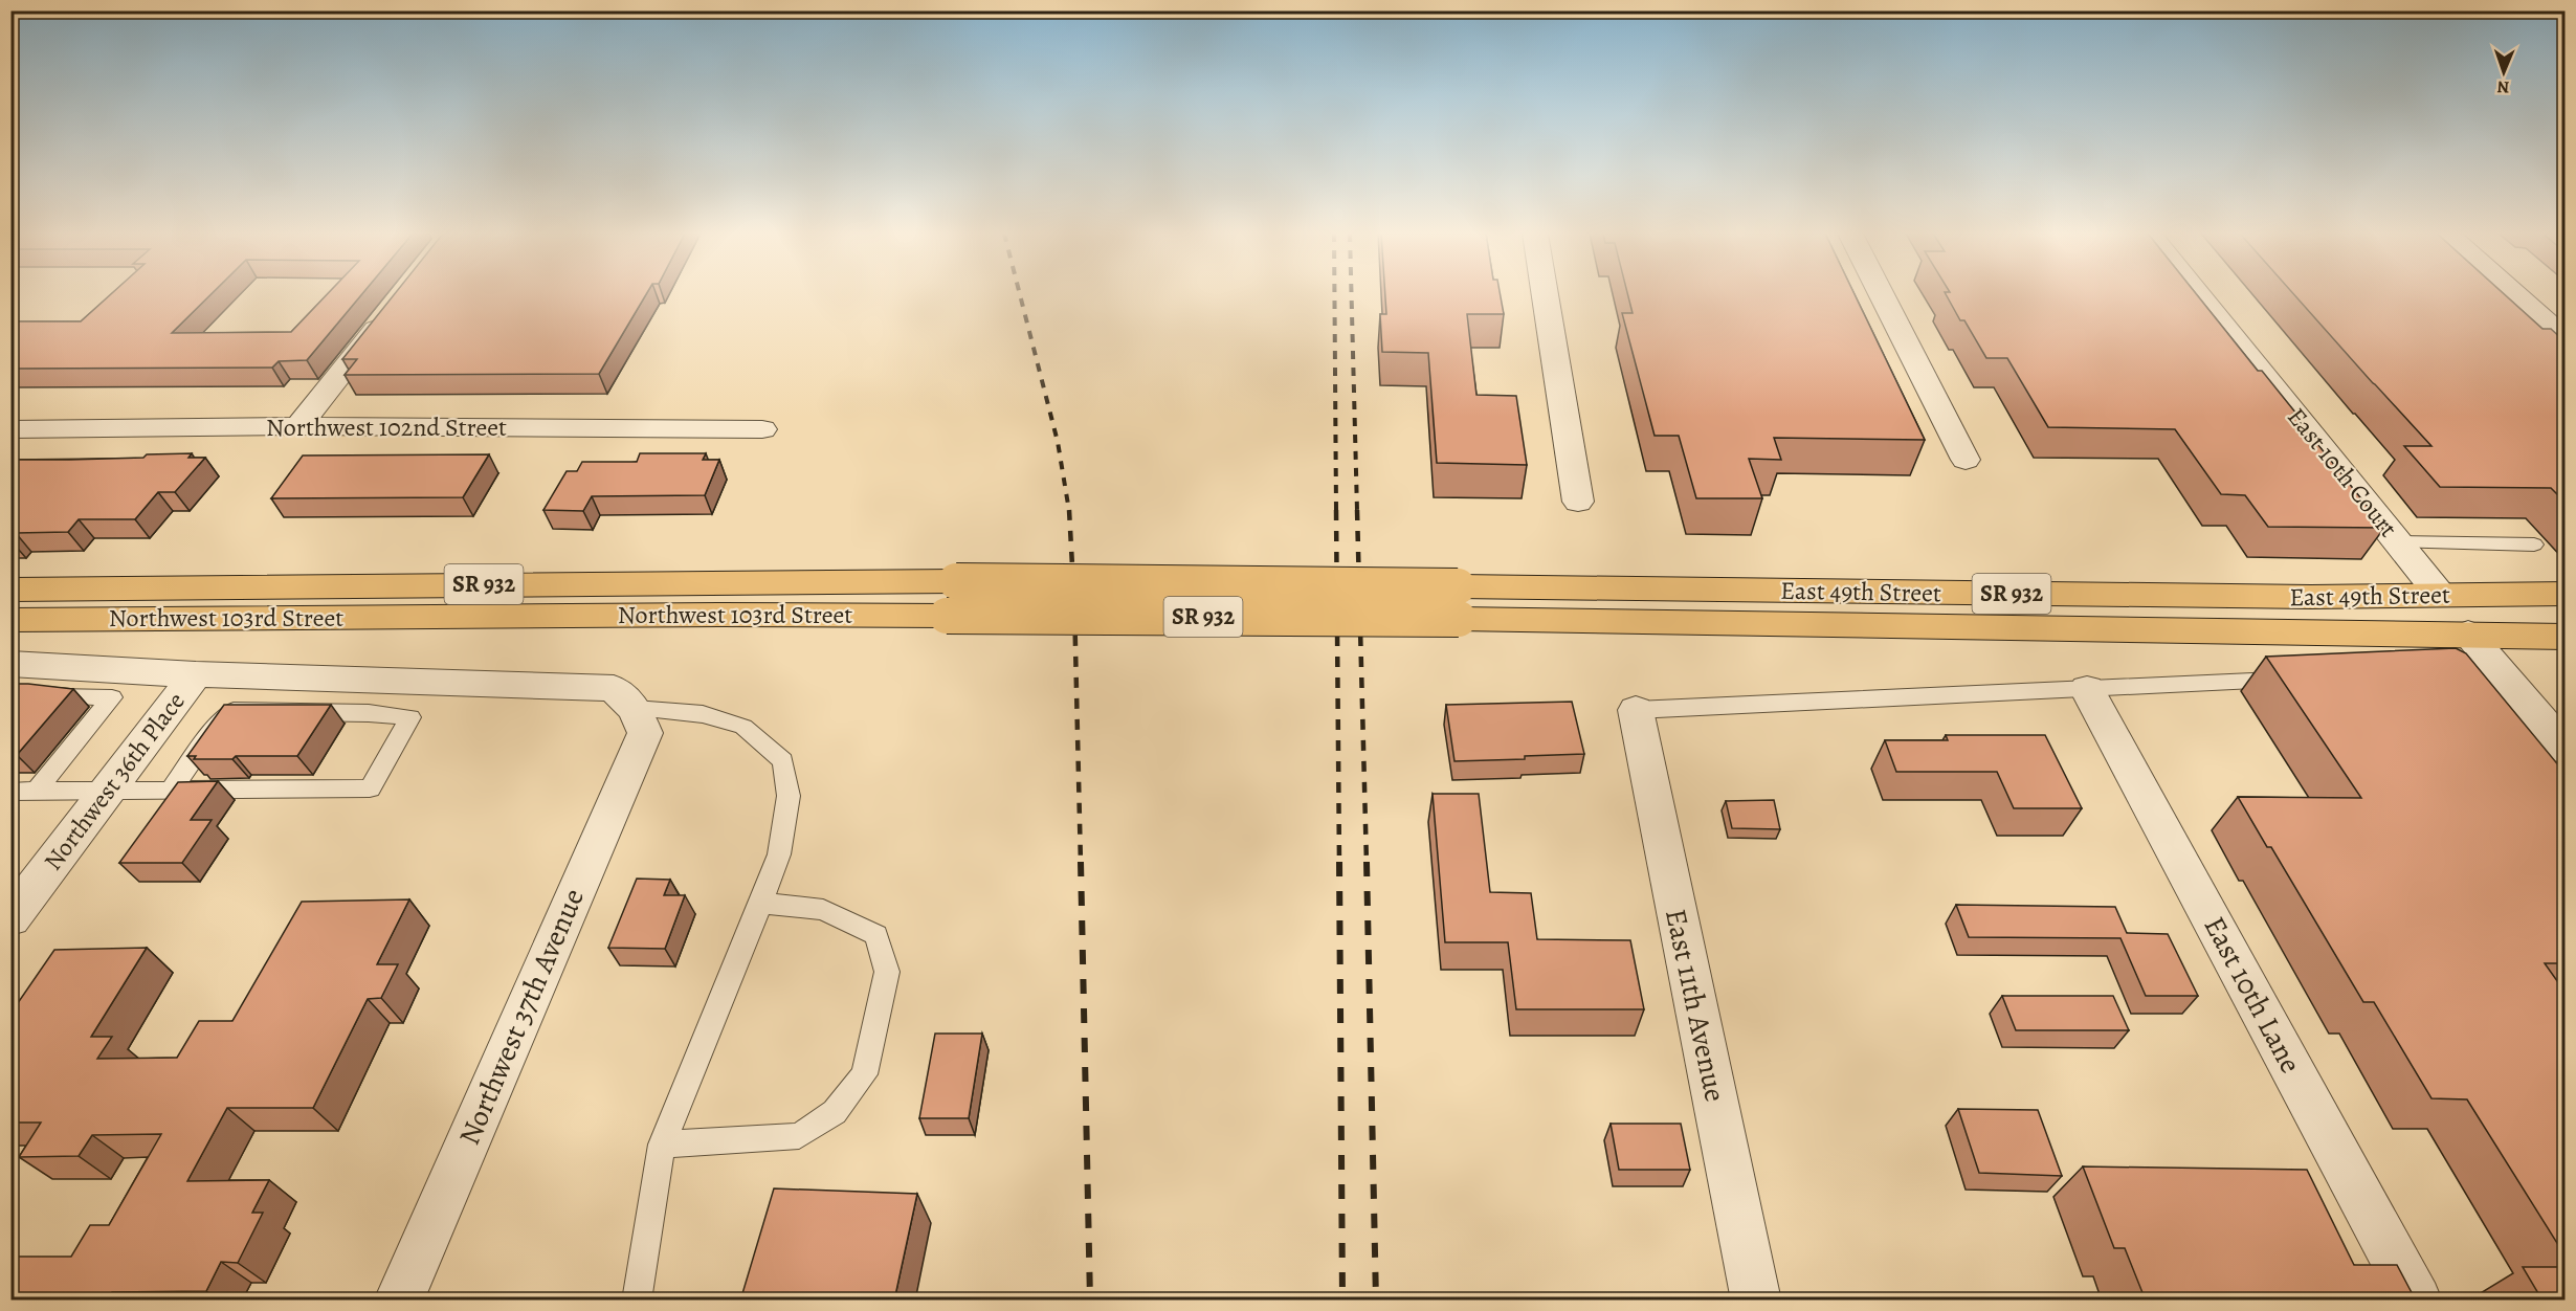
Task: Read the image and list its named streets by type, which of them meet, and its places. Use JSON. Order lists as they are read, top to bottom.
{
  "streets": {
    "main road": ["SR 932", "East 49th Street", "Northwest 103rd Street"],
    "street": [
      "Northwest 102nd Street",
      "East 10th Court",
      "Northwest 36th Place",
      "East 10th Lane",
      "East 11th Avenue",
      "Northwest 37th Avenue"
    ]
  },
  "crossings": [
    ["East 10th Court", "East 49th Street"],
    ["East 49th Street", "Northwest 103rd Street"],
    ["Northwest 103rd Street", "Northwest 36th Place"],
    ["Northwest 103rd Street", "Northwest 37th Avenue"]
  ],
  "north": "bottom"
}
